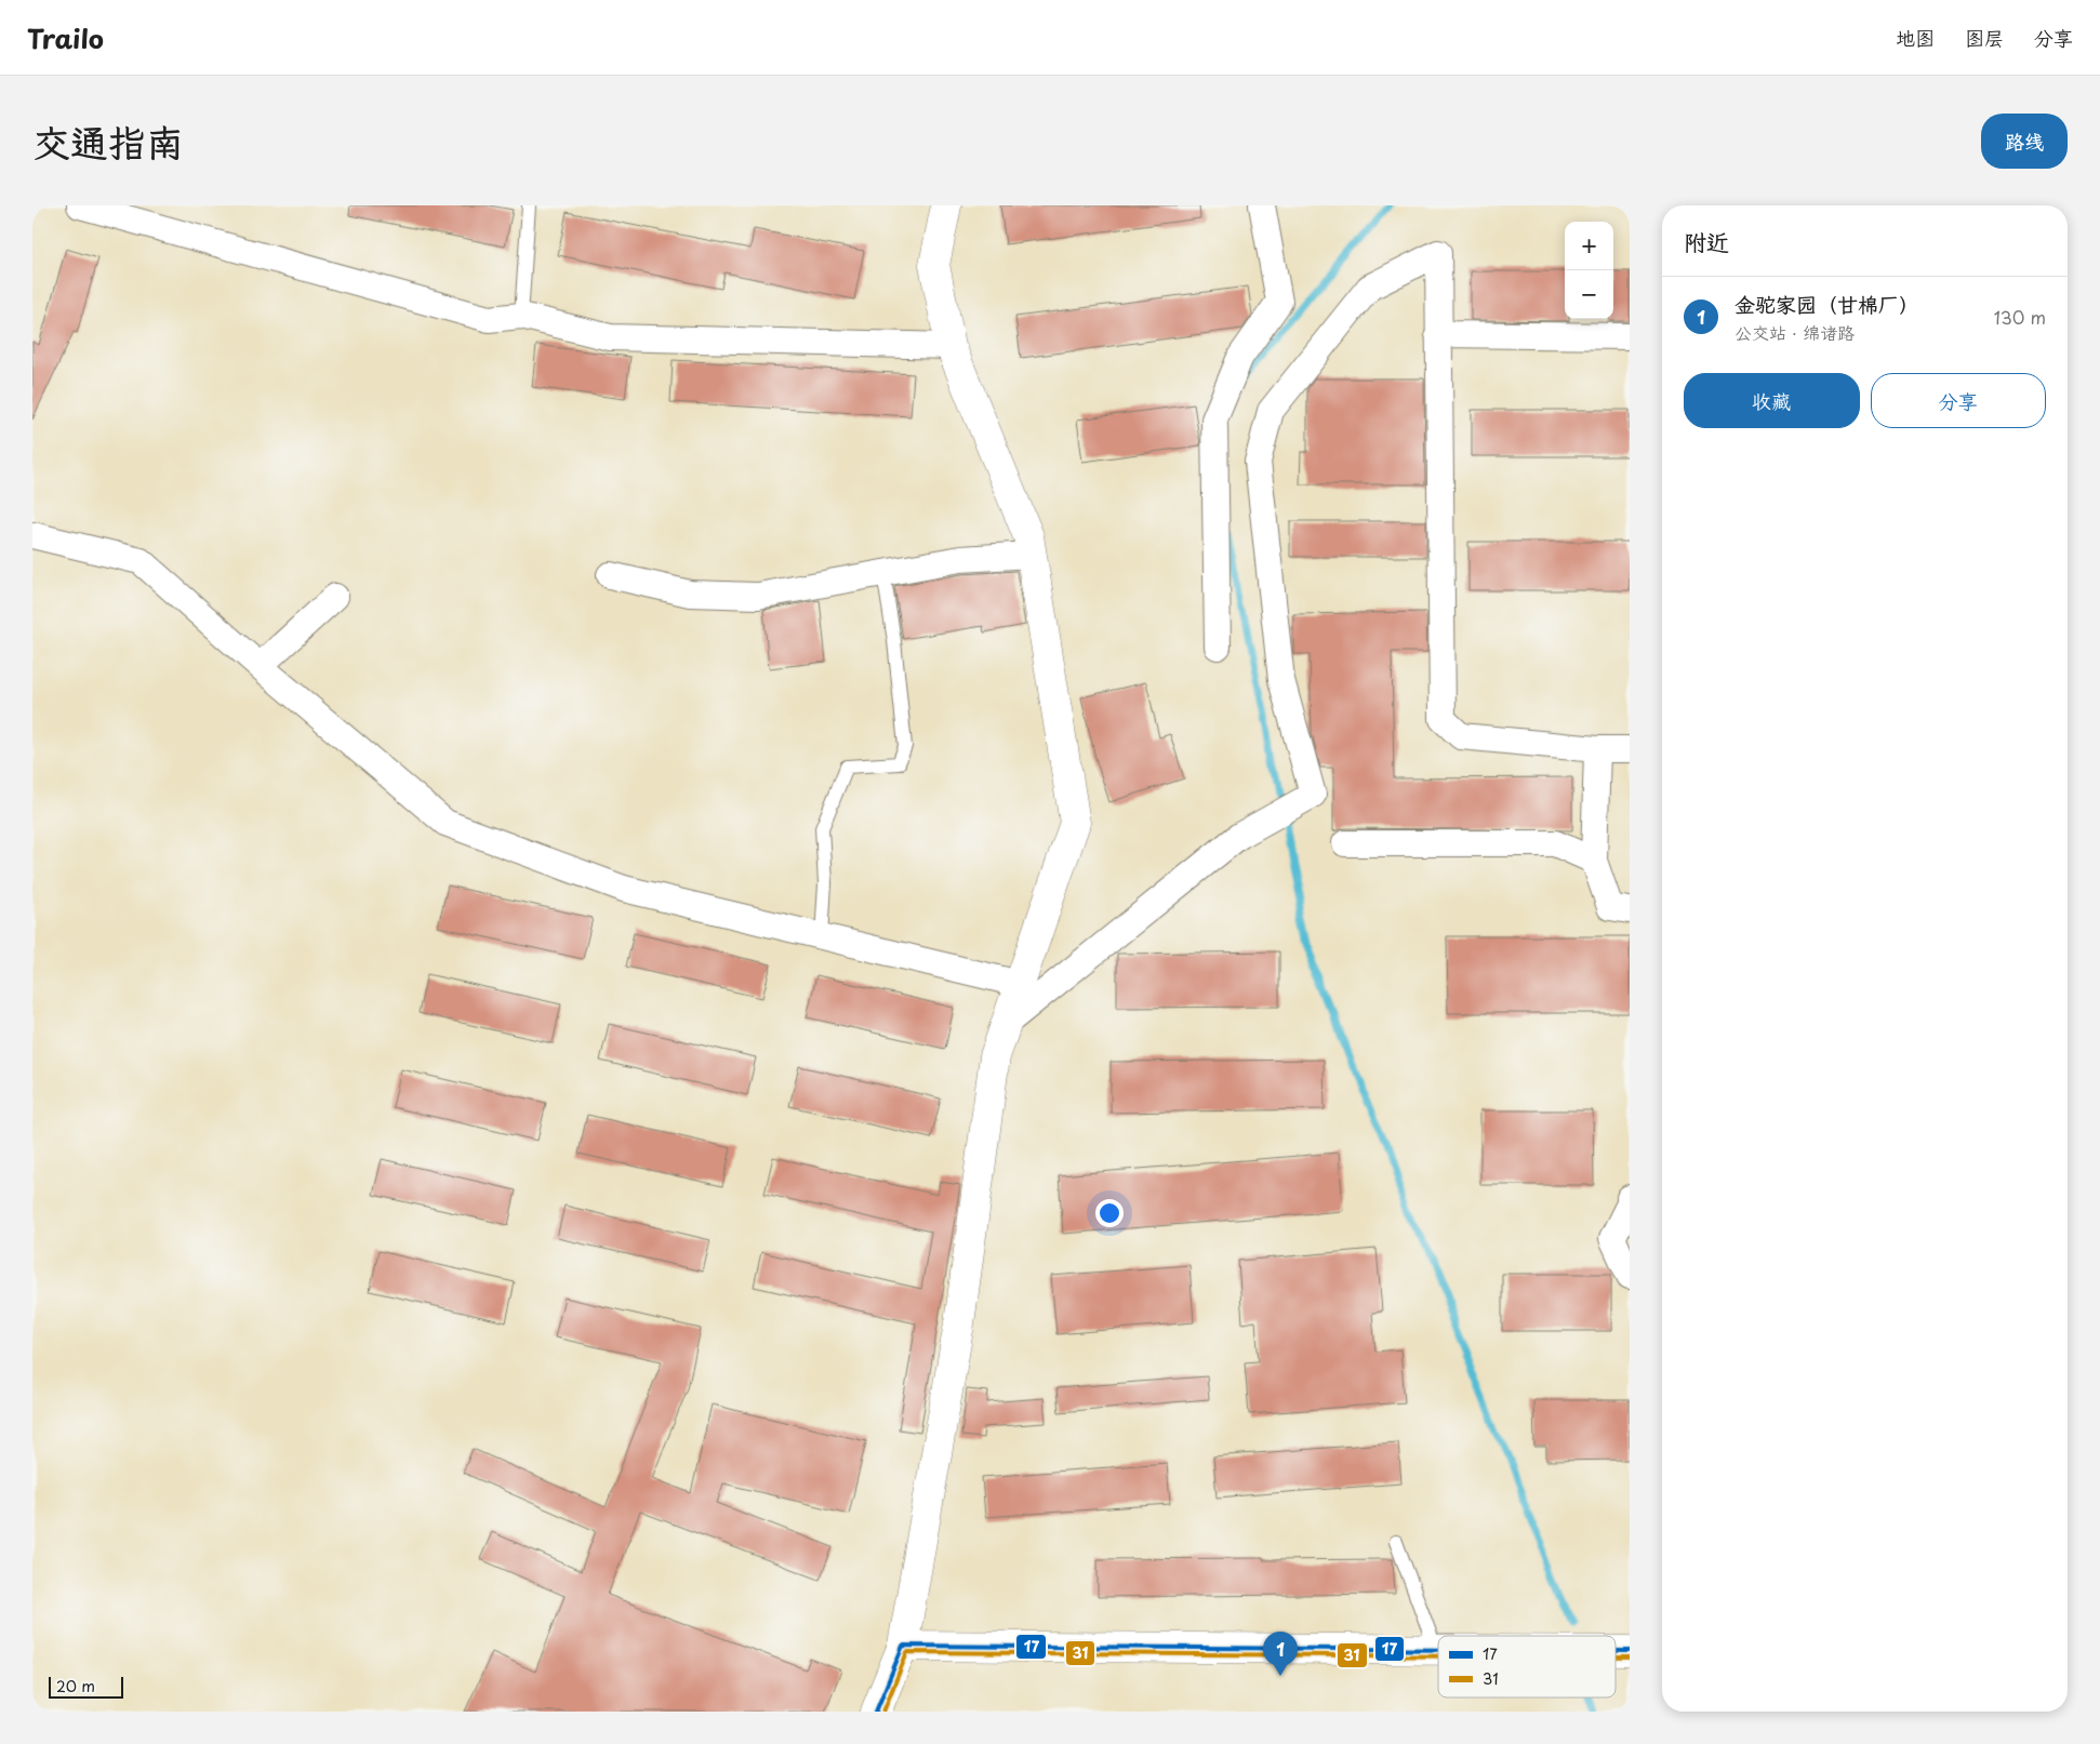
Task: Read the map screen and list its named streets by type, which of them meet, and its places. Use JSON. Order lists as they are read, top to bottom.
{
  "lines": ["transit line 17", "transit line 31"],
  "legend": ["17", "31"],
  "scale_bar": "20 m",
  "page": {
    "header": "Trailo",
    "nav": ["地图", "图层", "分享"],
    "title": "交通指南",
    "buttons": [
      "路线",
      ["收藏", "分享"]
    ],
    "heading": "附近",
    "map_buttons": ["+", "−"],
    "list": [
      {
        "mark": "1",
        "name": "金驼家园（甘棉厂）",
        "note": "公交站 · 绵诸路",
        "value": "130 m"
      }
    ],
    "pins": "1",
    "scale": "20 m"
  }
}
